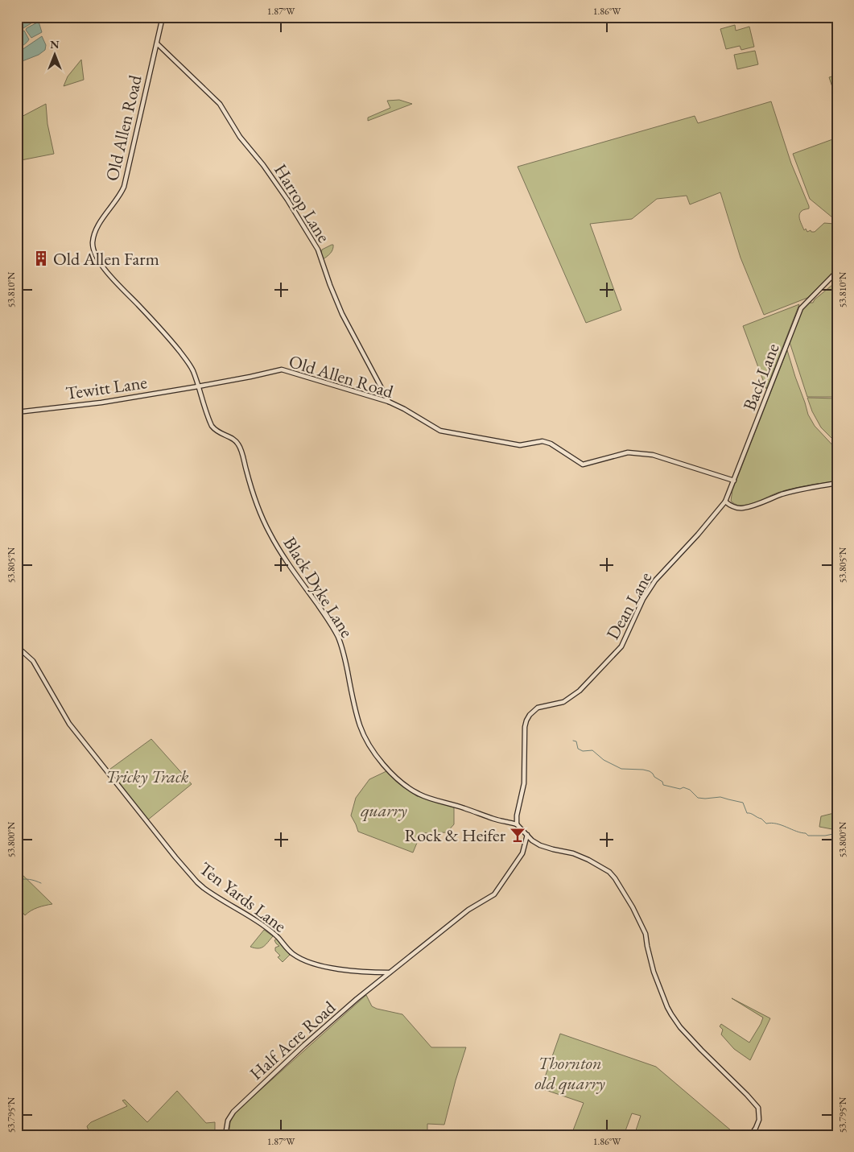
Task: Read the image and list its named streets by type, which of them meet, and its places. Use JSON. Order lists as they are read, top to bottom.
{
  "streets": {
    "street": [
      "Old Allen Road",
      "Harrop Lane",
      "Back Lane",
      "Tewitt Lane",
      "Black Dyke Lane",
      "Dean Lane",
      "Ten Yards Lane",
      "Half Acre Road"
    ]
  },
  "crossings": [
    ["Old Allen Road", "Harrop Lane"],
    ["Old Allen Road", "Back Lane"],
    ["Old Allen Road", "Tewitt Lane"],
    ["Old Allen Road", "Black Dyke Lane"],
    ["Back Lane", "Dean Lane"],
    ["Tewitt Lane", "Black Dyke Lane"],
    ["Black Dyke Lane", "Dean Lane"],
    ["Ten Yards Lane", "Half Acre Road"]
  ],
  "parks": ["Tricky Track", "quarry", "Thornton old quarry"],
  "places": {
    "building": ["Old Allen Farm"],
    "bar": ["Rock & Heifer"]
  },
  "north": "top",
  "coordinates": [
    "1.87°W",
    "1.86°W",
    "53.810°N",
    "53.805°N",
    "53.800°N",
    "53.795°N"
  ]
}
